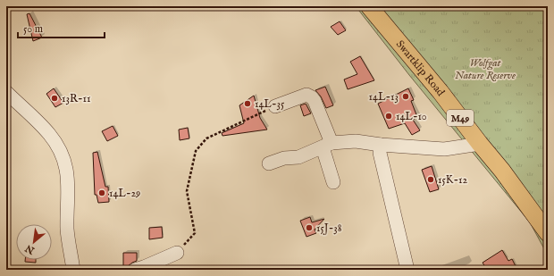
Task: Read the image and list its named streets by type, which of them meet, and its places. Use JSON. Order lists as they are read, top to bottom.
{
  "streets": {
    "main road": ["Swartklip Road", "M49"]
  },
  "parks": ["Wolfgat Nature Reserve"],
  "places": [
    "14L-13",
    "13R-11",
    "14L-35",
    "14L-10",
    "15K-12",
    "14L-29",
    "15J-38"
  ],
  "scale_bar": "50 m",
  "north": "bottom left"
}
